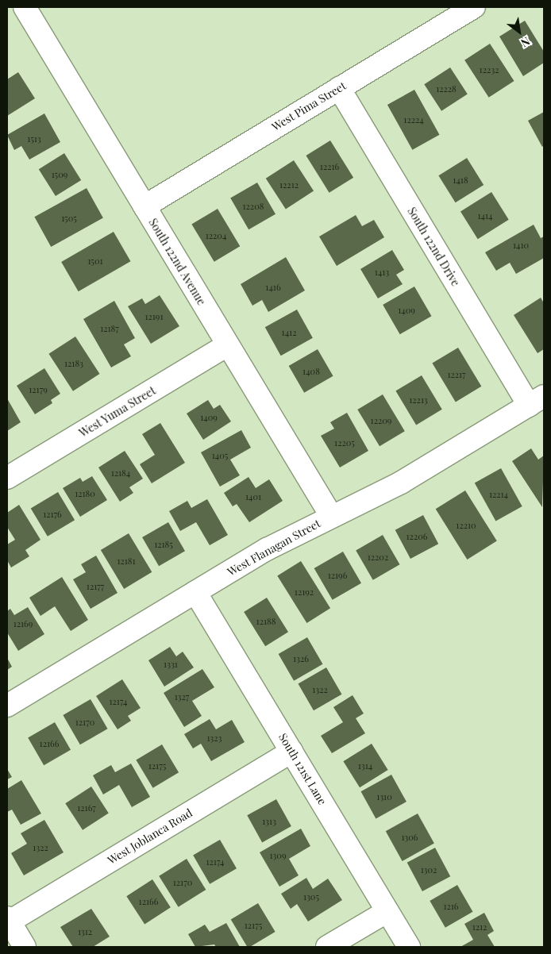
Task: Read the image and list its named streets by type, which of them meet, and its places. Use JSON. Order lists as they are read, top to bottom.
{
  "streets": {
    "street": [
      "West Pima Street",
      "South 122nd Drive",
      "South 122nd Avenue",
      "West Yuma Street",
      "West Flanagan Street",
      "South 121st Lane",
      "West Joblanca Road"
    ]
  },
  "crossings": [
    ["West Pima Street", "South 122nd Drive"],
    ["West Pima Street", "South 122nd Avenue"],
    ["South 122nd Drive", "West Flanagan Street"],
    ["South 122nd Avenue", "West Yuma Street"],
    ["South 122nd Avenue", "West Flanagan Street"],
    ["West Flanagan Street", "South 121st Lane"],
    ["South 121st Lane", "West Joblanca Road"]
  ],
  "house_numbers": [
    "12232",
    "12228",
    "12224",
    "1513",
    "12216",
    "1509",
    "1418",
    "12212",
    "12208",
    "1414",
    "1505",
    "12204",
    "1410",
    "1501",
    "1413",
    "1416",
    "1409",
    "12191",
    "12187",
    "1412",
    "12183",
    "1408",
    "12217",
    "12179",
    "12213",
    "1409",
    "12209",
    "12205",
    "1405",
    "12184",
    "12180",
    "12214",
    "1401",
    "12176",
    "12210",
    "12206",
    "12185",
    "12202",
    "12181",
    "12196",
    "12177",
    "12192",
    "12188",
    "12169",
    "1326",
    "1331",
    "1322",
    "1327",
    "12174",
    "12170",
    "1323",
    "12166",
    "12175",
    "1314",
    "1310",
    "12167",
    "1313",
    "1306",
    "1322",
    "1309",
    "12174",
    "1302",
    "12170",
    "1305",
    "12166",
    "1216",
    "12175",
    "1212",
    "1312"
  ],
  "north": "bottom right"
}
